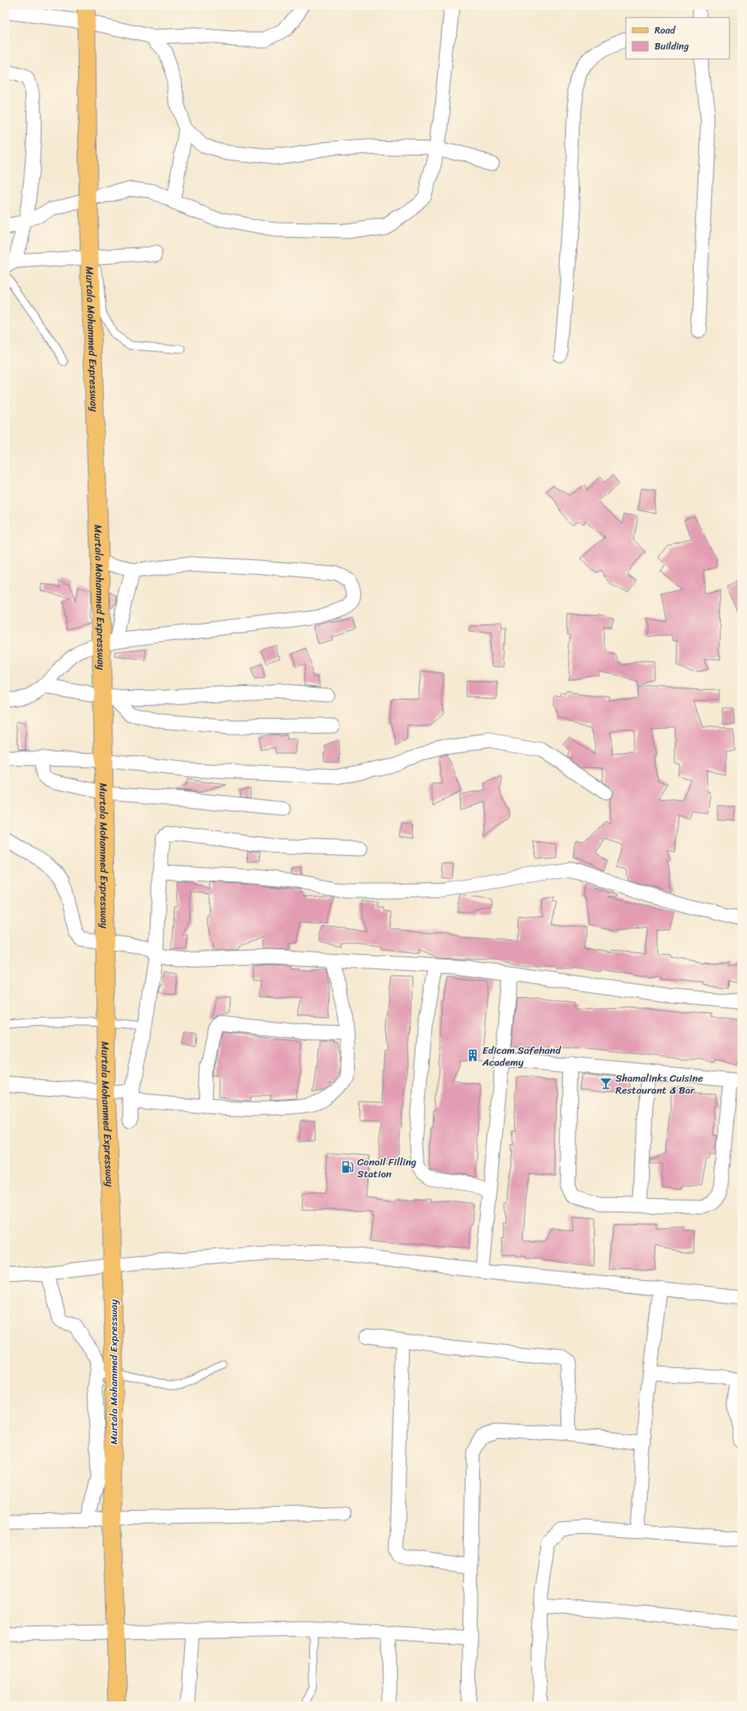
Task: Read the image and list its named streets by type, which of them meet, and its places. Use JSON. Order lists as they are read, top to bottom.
{
  "streets": {
    "main road": ["Murtala Mohammed Expressway"]
  },
  "places": {
    "building": ["Edicam Safehand Academy"],
    "bar": ["Shamalinks Cuisine Restaurant & Bar"],
    "fuel station": ["Conoil Filling Station"]
  },
  "legend": ["Road", "Building"]
}
